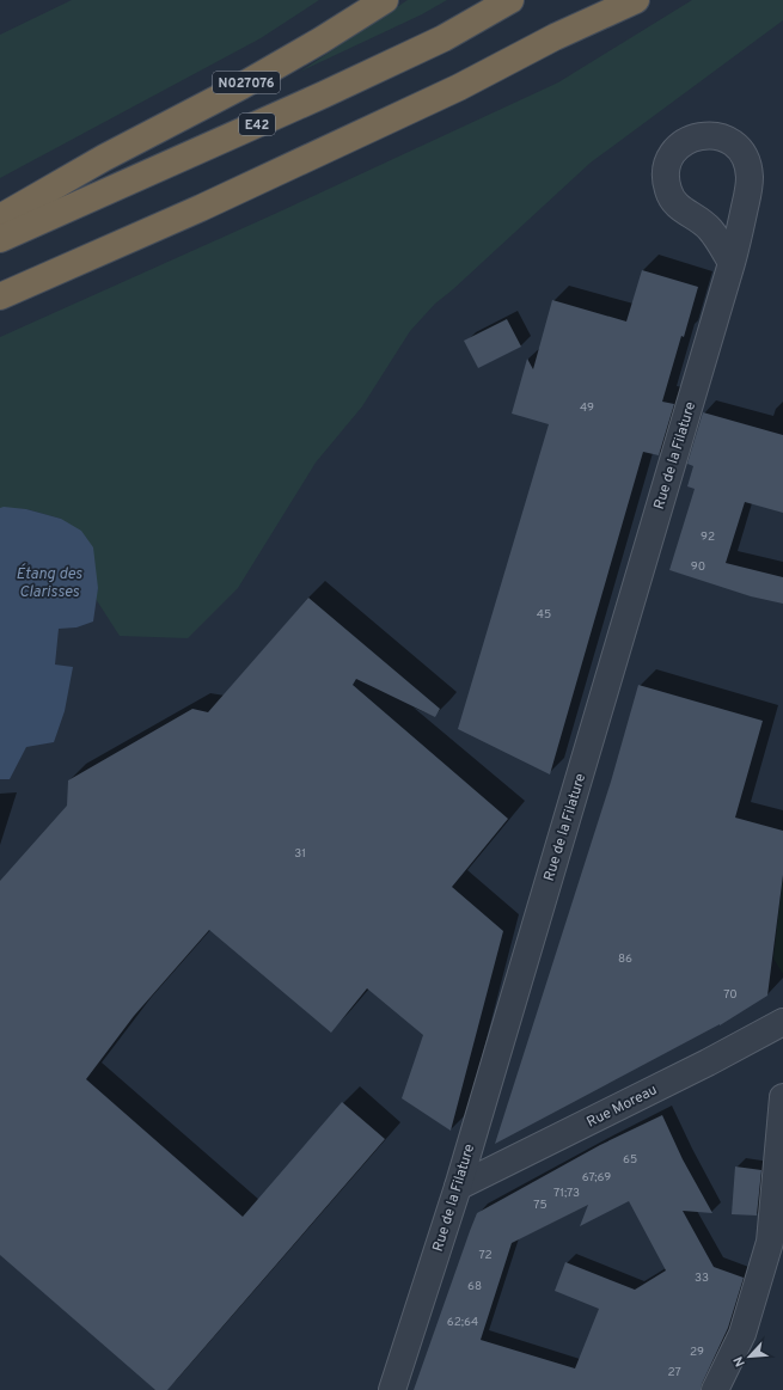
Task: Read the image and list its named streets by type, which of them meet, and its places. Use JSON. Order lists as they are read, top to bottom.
{
  "streets": {
    "highway": ["N027076", "E42"],
    "street": ["Rue de la Filature", "Rue Moreau"]
  },
  "crossings": [
    ["Rue de la Filature", "Rue Moreau"]
  ],
  "water": ["Étang des Clarisses"],
  "house_numbers": [
    "49",
    "92",
    "90",
    "45",
    "31",
    "86",
    "70",
    "65",
    "67;69",
    "71;73",
    "75",
    "72",
    "33",
    "68",
    "62;64",
    "29",
    "27"
  ],
  "north": "bottom left"
}
